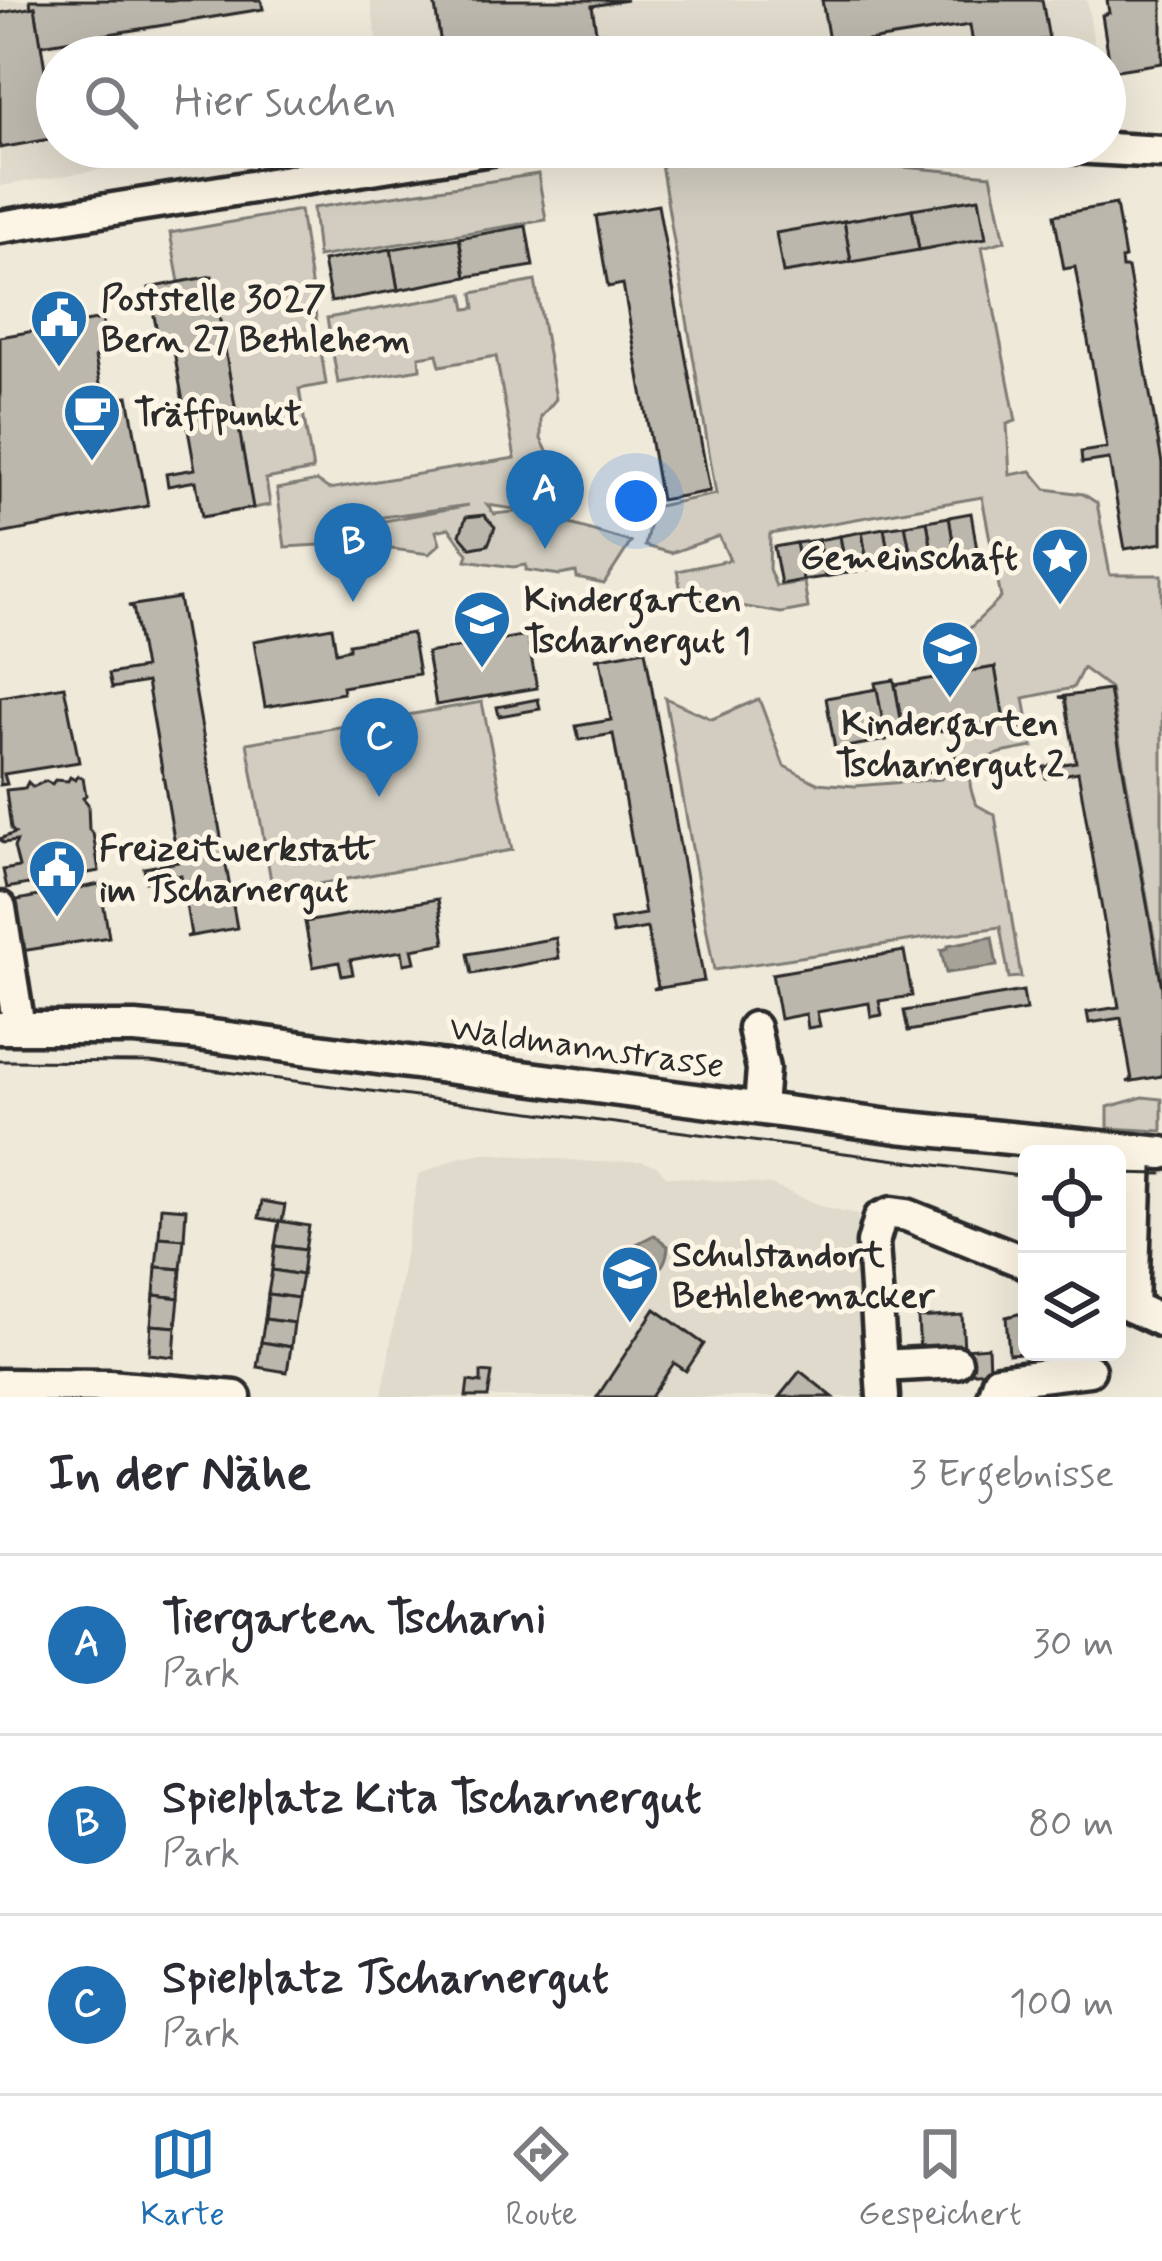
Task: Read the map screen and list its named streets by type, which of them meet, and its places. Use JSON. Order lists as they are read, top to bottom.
{
  "streets": {
    "street": ["Waldmannstrasse"]
  },
  "places": {
    "public building": ["Poststelle 3027 Bern 27 Bethlehem", "Freizeitwerkstatt im Tscharnergut"],
    "cafe": ["Träffpunkt"],
    "place": ["Gemeinschaft"],
    "school or university": ["Kindergarten Tscharnergut 1", "Kindergarten Tscharnergut 2", "Schulstandort Bethlehemacker"]
  },
  "page": {
    "search": "Hier suchen",
    "pins": ["A", "B", "C"],
    "heading": ["In der Nähe", "3 Ergebnisse"],
    "list": [
      {
        "mark": "A",
        "name": "Tiergarten Tscharni",
        "note": "Park",
        "value": "30 m"
      },
      {
        "mark": "B",
        "name": "Spielplatz Kita Tscharnergut",
        "note": "Park",
        "value": "80 m"
      },
      {
        "mark": "C",
        "name": "Spielplatz Tscharnergut",
        "note": "Park",
        "value": "100 m"
      }
    ],
    "nav": ["Karte", "Route", "Gespeichert"]
  }
}
